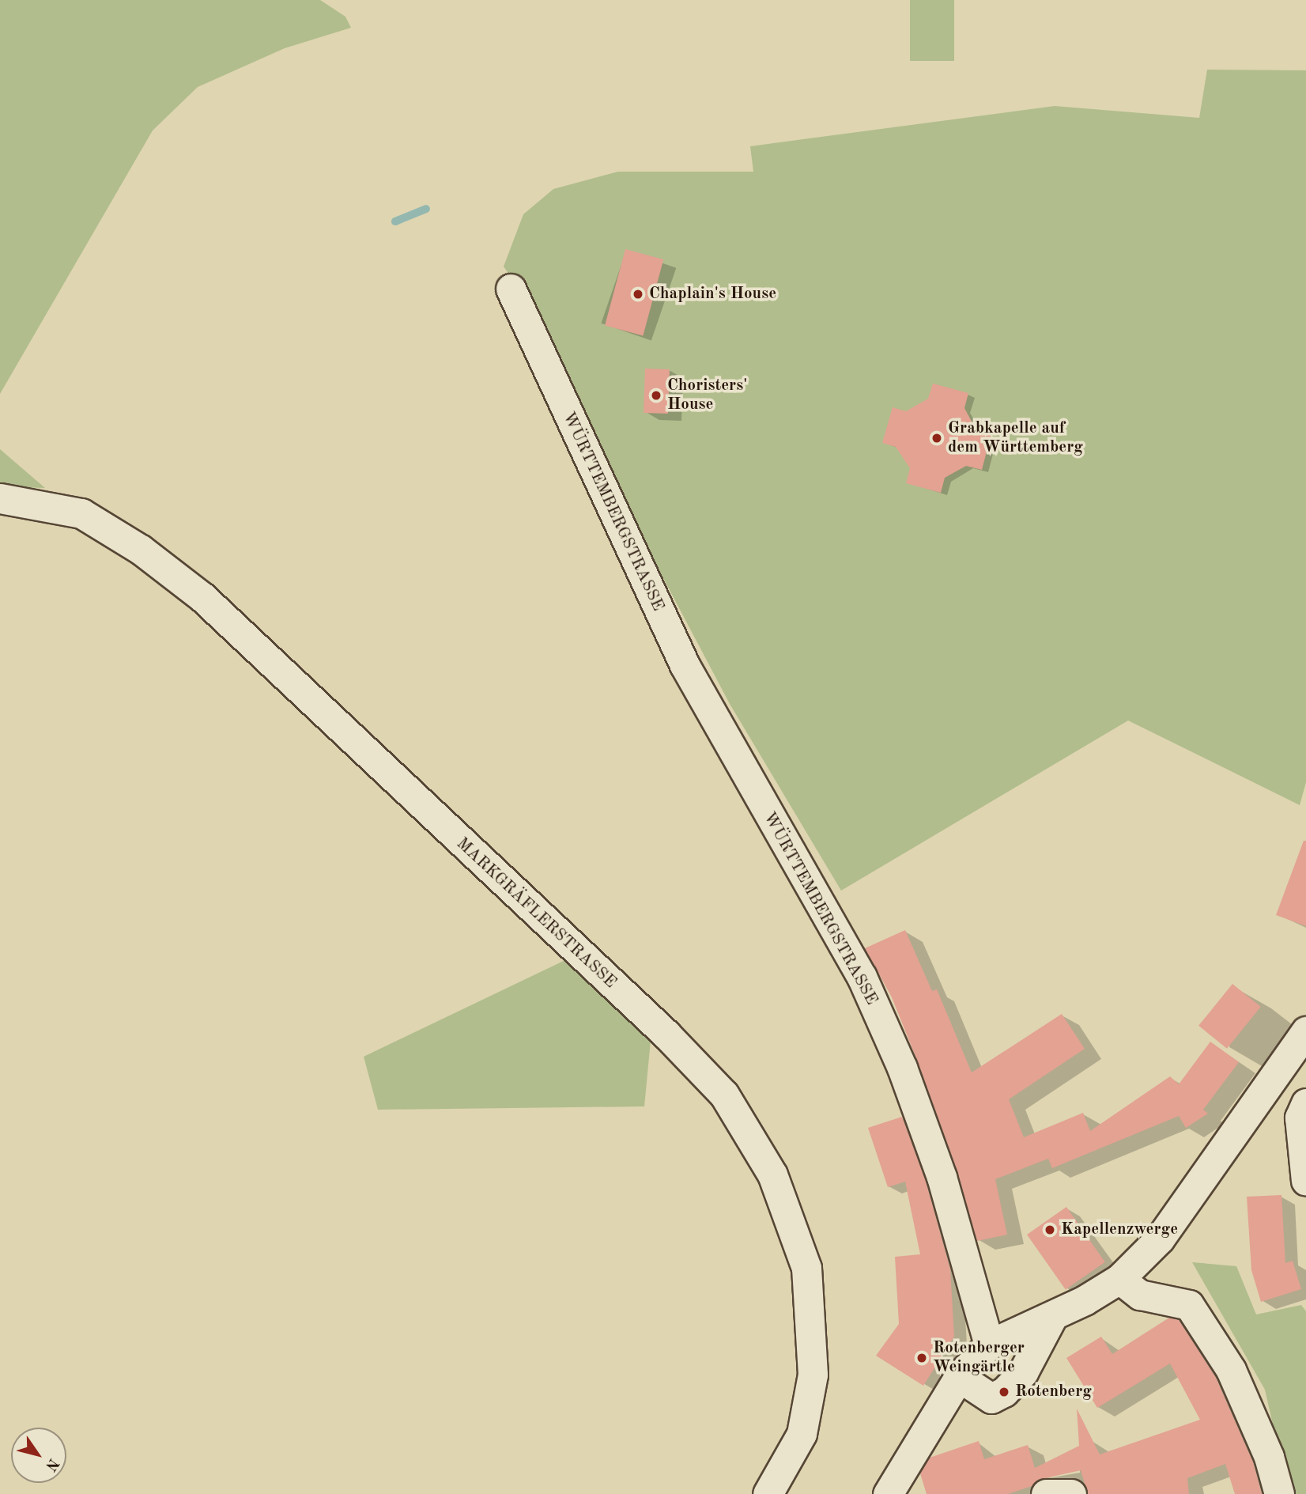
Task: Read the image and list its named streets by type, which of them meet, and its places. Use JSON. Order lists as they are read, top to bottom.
{
  "streets": {
    "street": ["WÜRTTEMBERGSTRASSE", "MARKGRÄFLERSTRASSE"]
  },
  "places": [
    "Chaplain's House",
    "Choristers' House",
    "Grabkapelle auf dem Württemberg",
    "Kapellenzwerge",
    "Rotenberger Weingärtle",
    "Rotenberg"
  ],
  "north": "bottom right"
}
